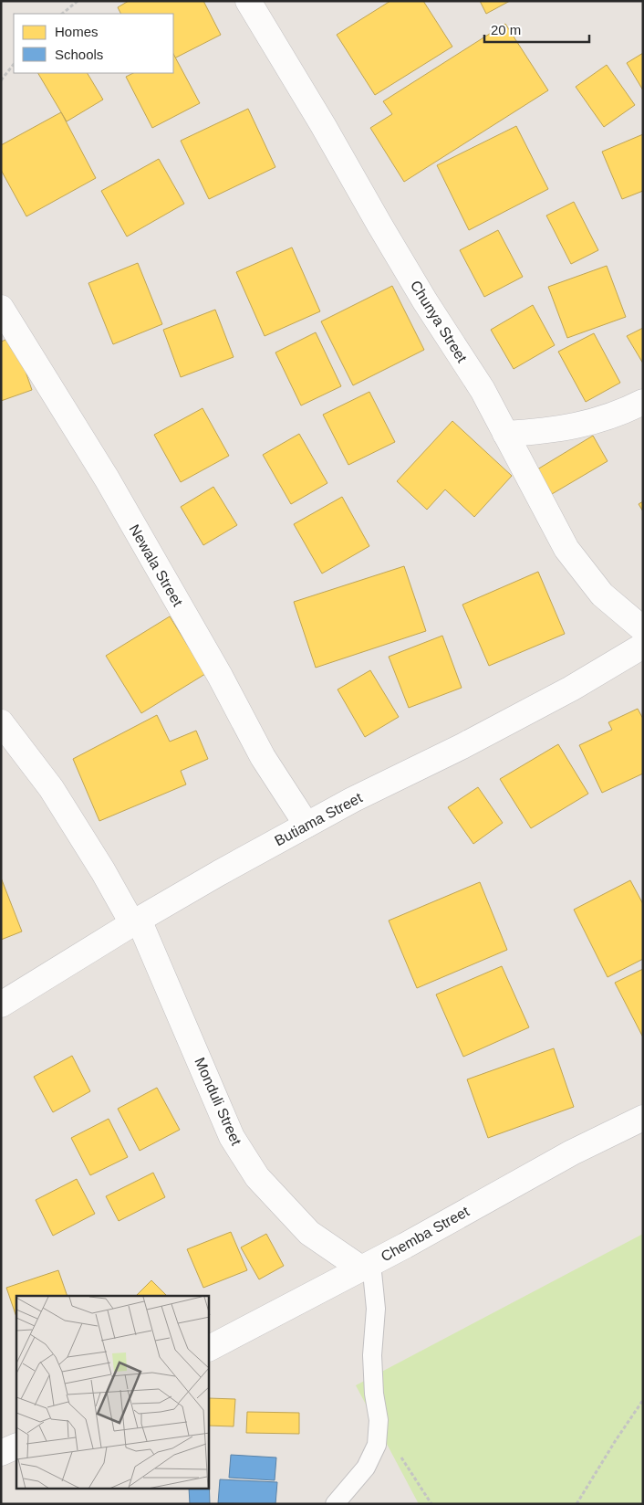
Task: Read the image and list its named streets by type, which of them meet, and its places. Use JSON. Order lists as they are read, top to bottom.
{
  "streets": {
    "street": [
      "Chunya Street",
      "Newala Street",
      "Butiama Street",
      "Monduli Street",
      "Chemba Street"
    ]
  },
  "crossings": [
    ["Newala Street", "Butiama Street"],
    ["Butiama Street", "Monduli Street"],
    ["Monduli Street", "Chemba Street"]
  ],
  "legend": ["Homes", "Schools"],
  "scale_bar": "20 m"
}
